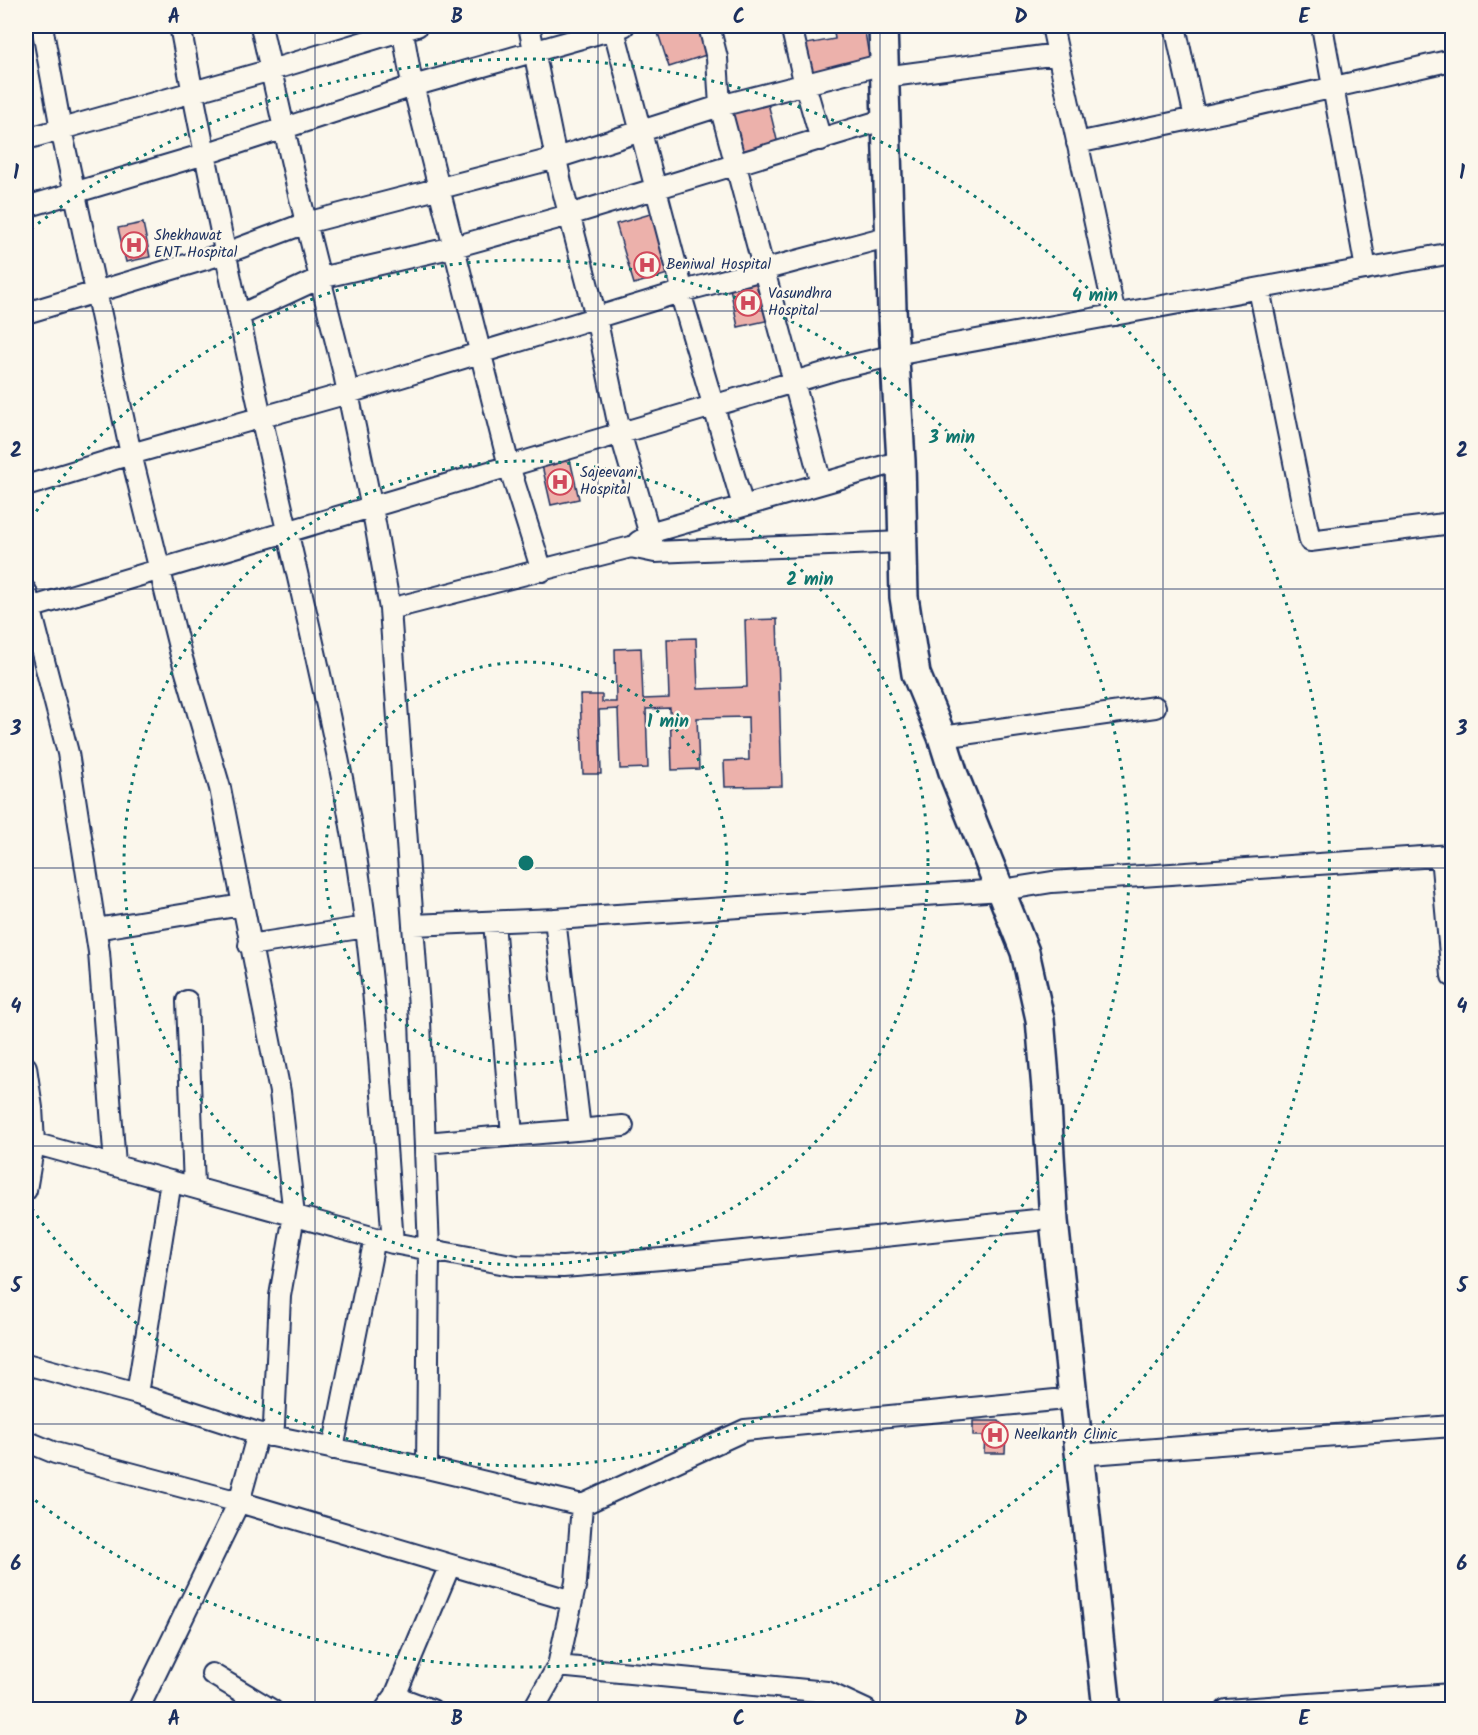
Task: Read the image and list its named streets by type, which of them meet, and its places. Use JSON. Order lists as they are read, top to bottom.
{
  "places": {
    "hospital": [
      "Shekhawat ENT Hospital",
      "Beniwal Hospital",
      "Vasundhra Hospital",
      "Sajeevani Hospital",
      "Neelkanth Clinic"
    ]
  },
  "grid": {
    "columns": [
      "A",
      "B",
      "C",
      "D",
      "E"
    ],
    "rows": [
      "1",
      "2",
      "3",
      "4",
      "5",
      "6"
    ]
  },
  "rings": [
    "4 min",
    "3 min",
    "2 min",
    "1 min"
  ]
}
